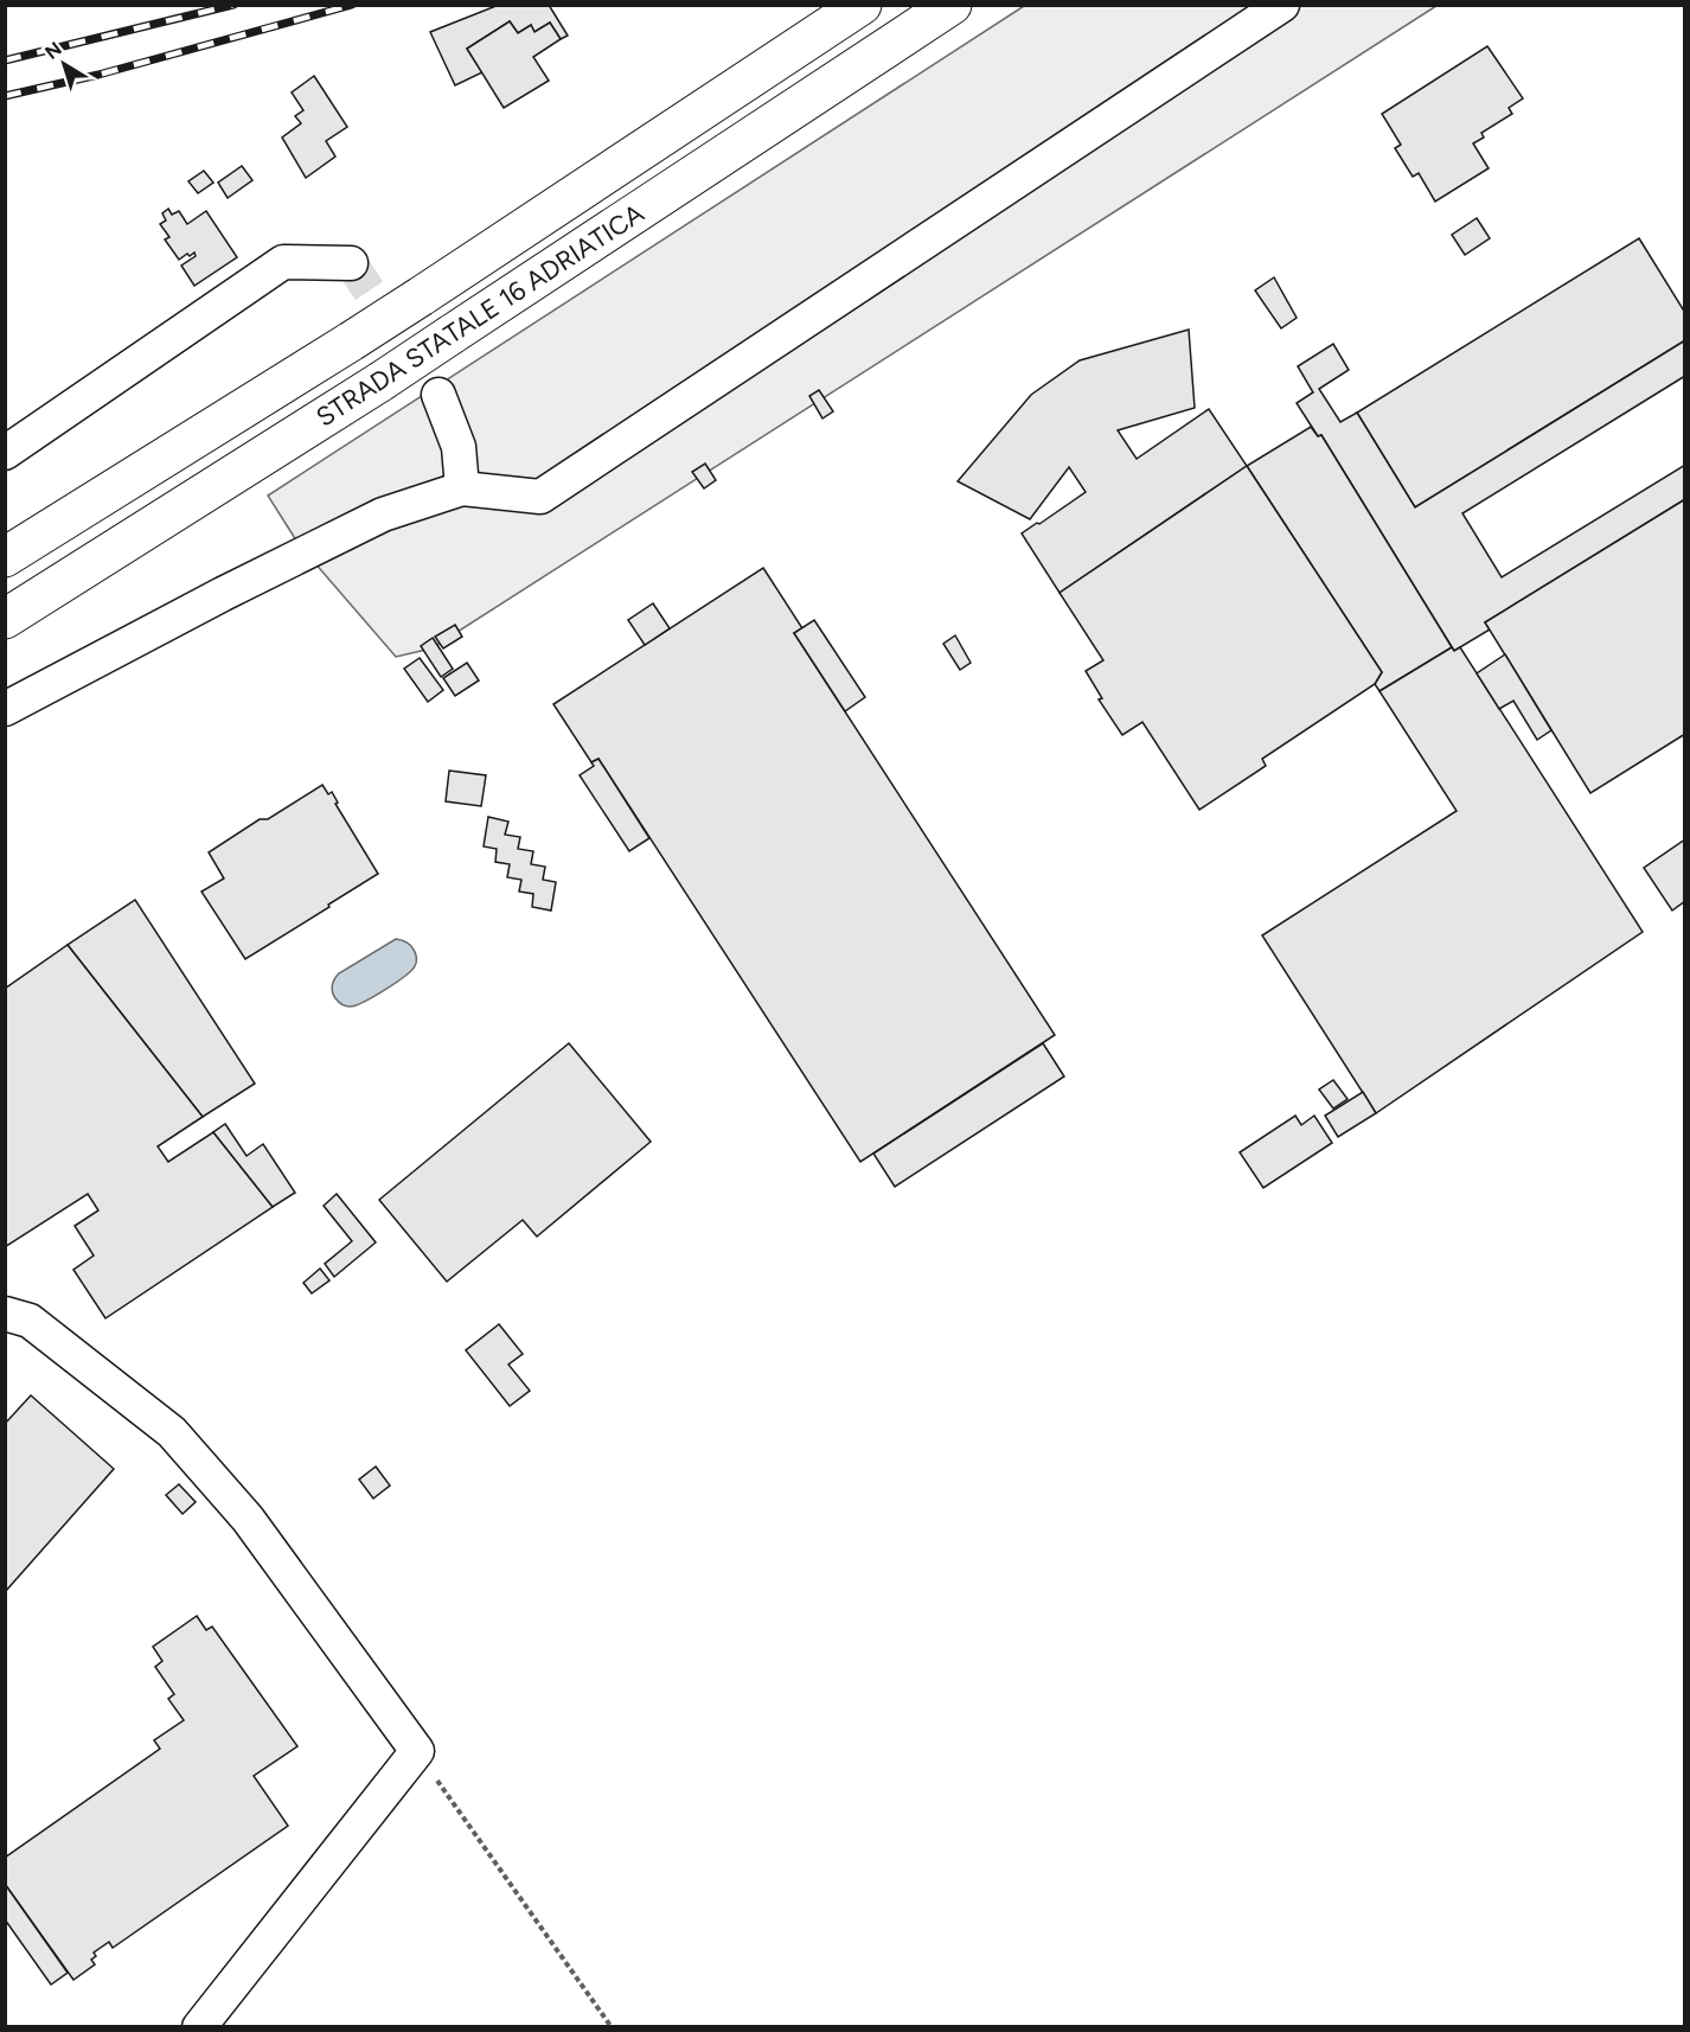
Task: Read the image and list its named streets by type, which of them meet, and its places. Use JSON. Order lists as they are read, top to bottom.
{
  "streets": {
    "highway": ["STRADA STATALE 16 ADRIATICA"]
  },
  "north": "top left"
}
